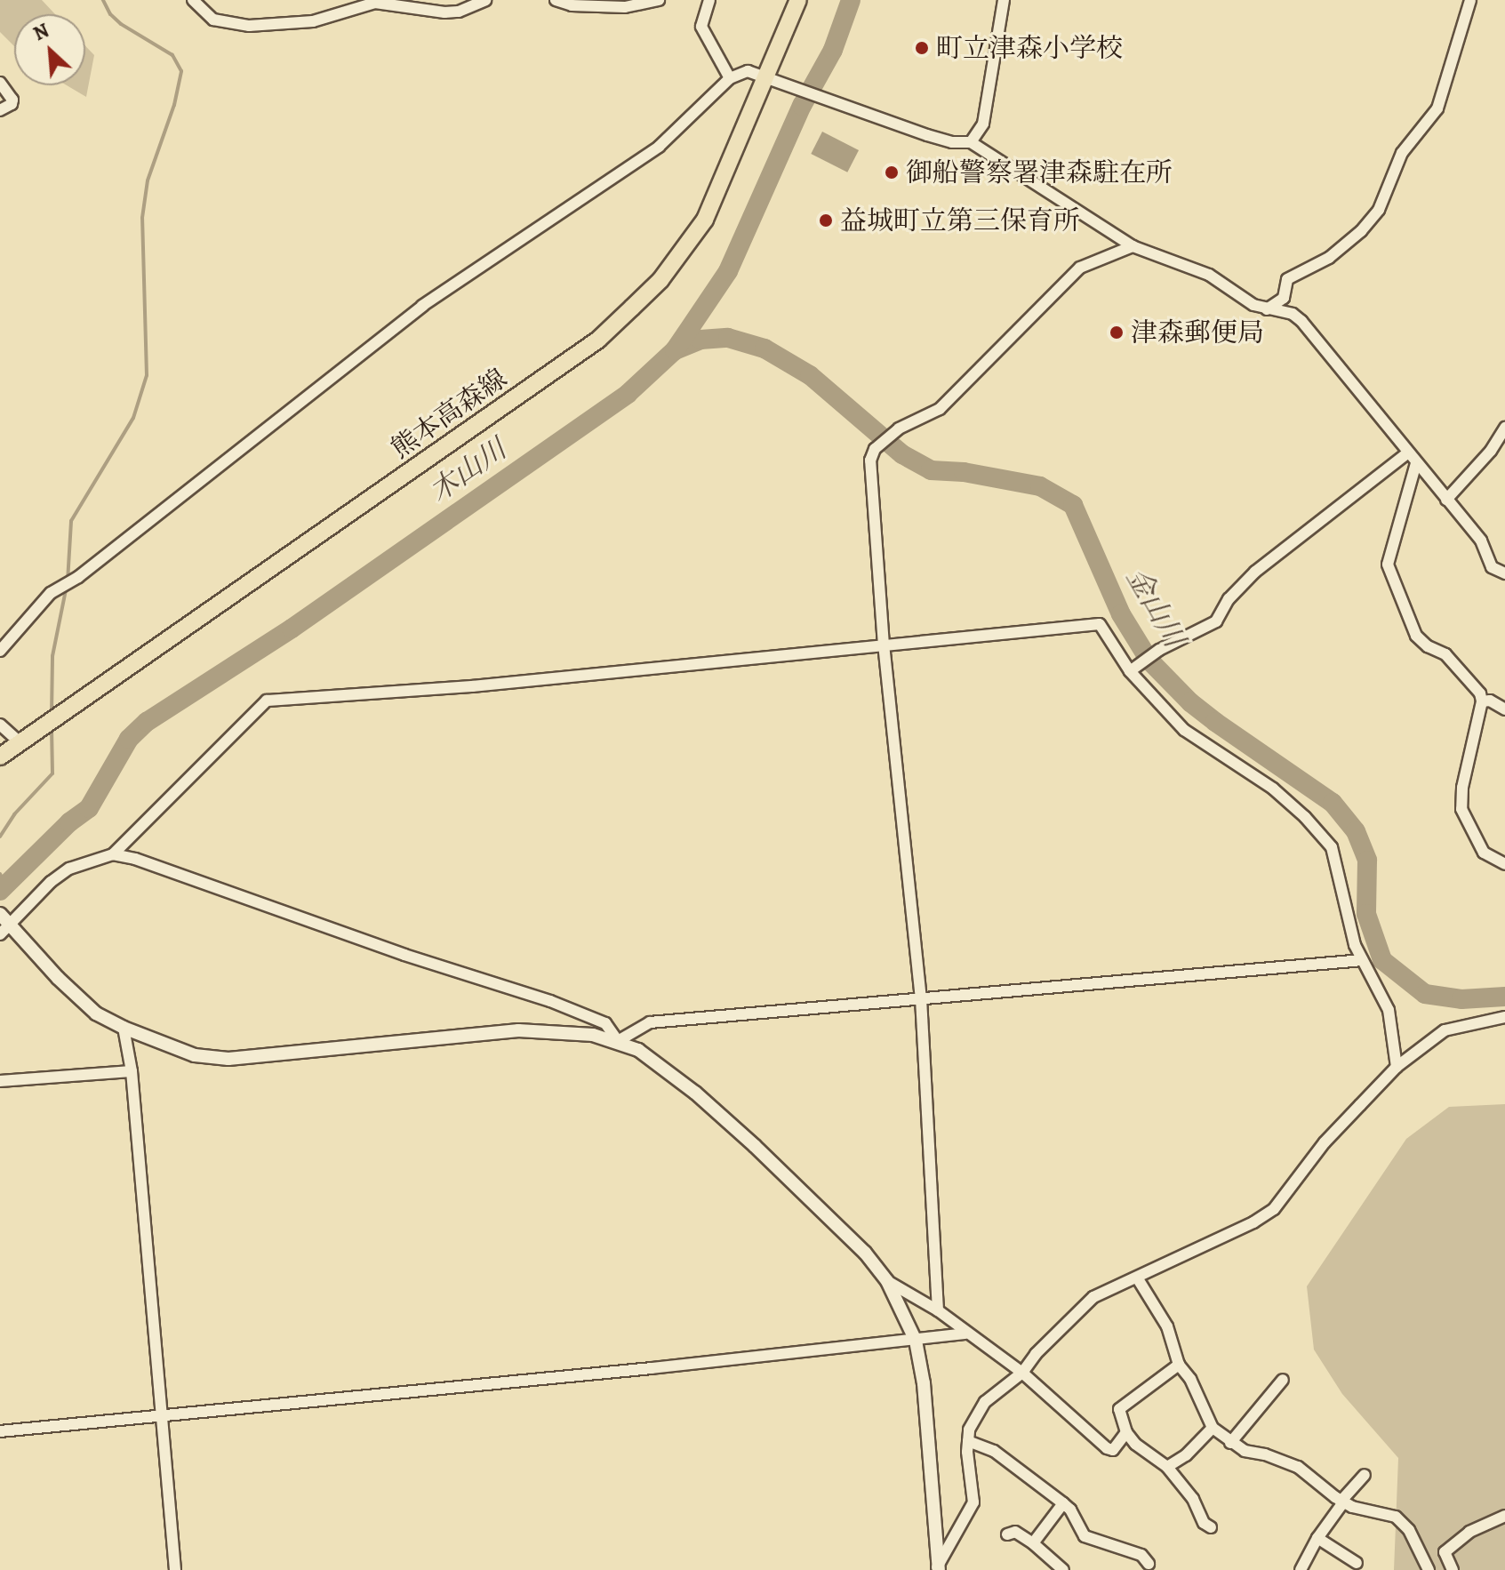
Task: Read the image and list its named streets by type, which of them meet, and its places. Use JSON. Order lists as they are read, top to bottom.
{
  "streets": {
    "main road": ["熊本高森線"]
  },
  "water": ["木山川", "金山川"],
  "places": [
    "町立津森小学校",
    "御船警察署津森駐在所",
    "益城町立第三保育所",
    "津森郵便局"
  ],
  "north": "top left"
}
